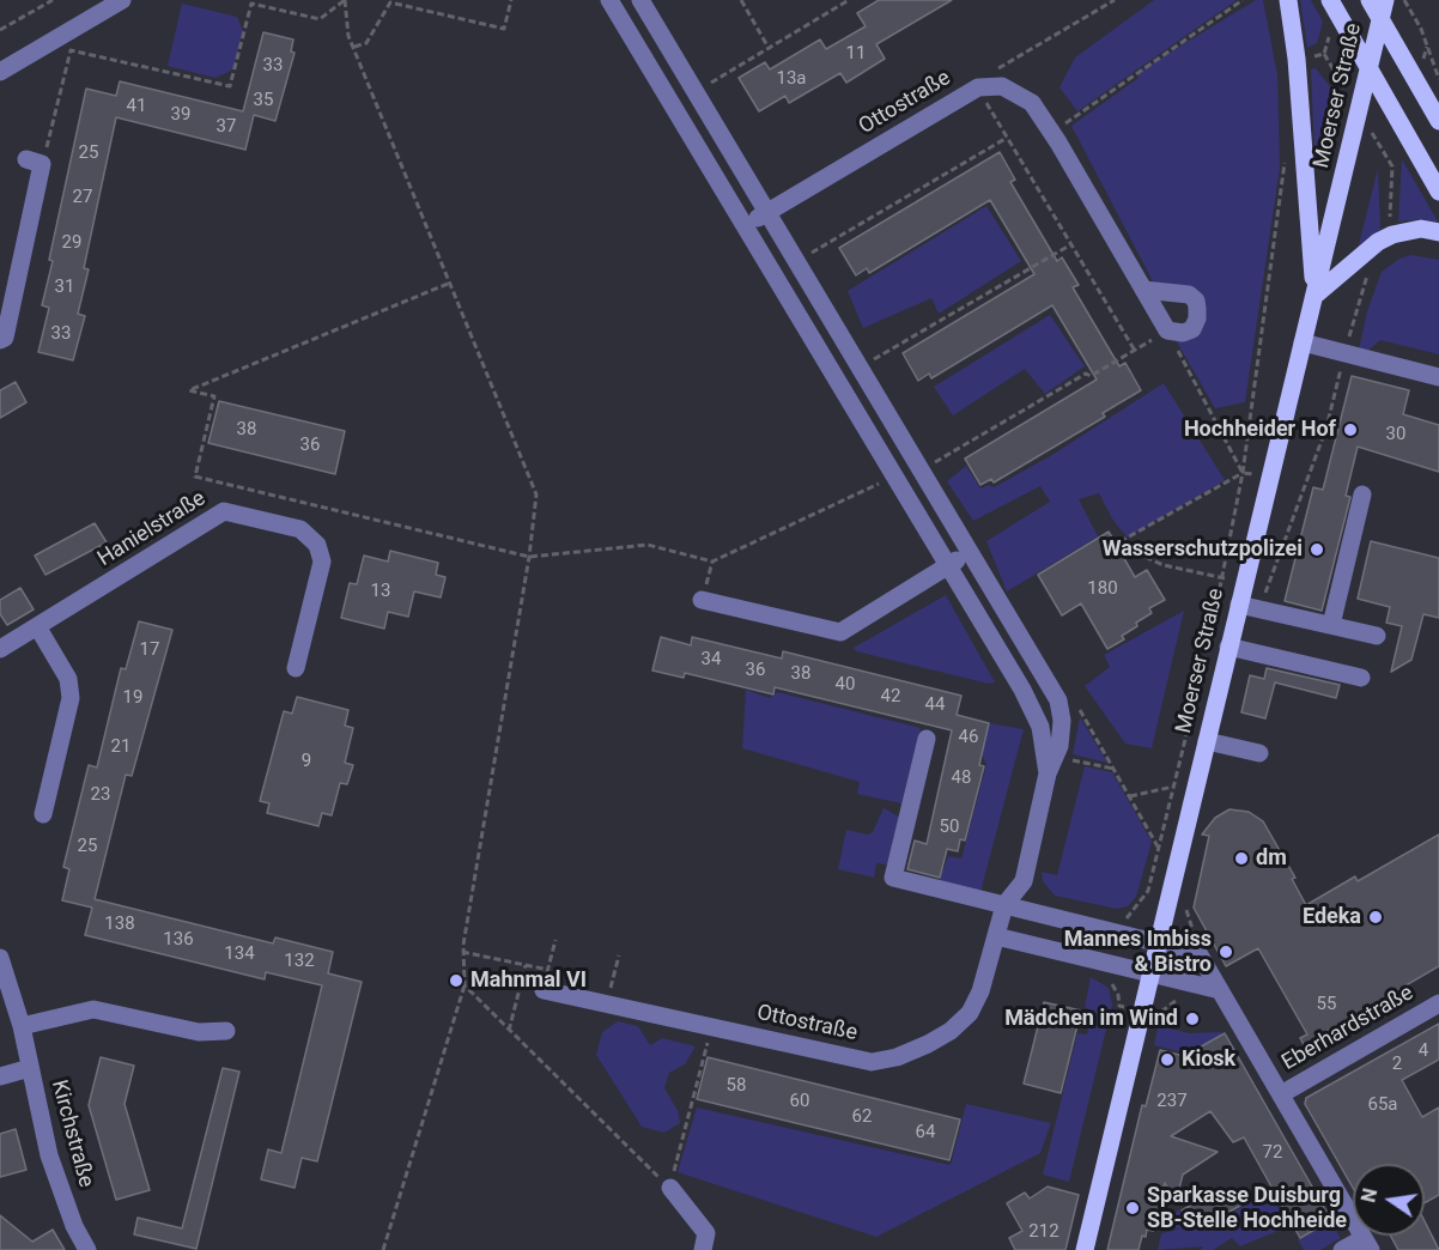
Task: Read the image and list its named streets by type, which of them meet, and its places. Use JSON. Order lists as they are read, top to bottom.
{
  "streets": {
    "main road": ["Moerser Straße"],
    "street": [
      "Ottostraße",
      "Hanielstraße",
      "Eberhardstraße",
      "Kirchstraße"
    ]
  },
  "places": [
    "Hochheider Hof",
    "Wasserschutzpolizei",
    "dm",
    "Edeka",
    "Mannes Imbiss & Bistro",
    "Mahnmal VI",
    "Mädchen im Wind",
    "Kiosk",
    "Sparkasse Duisburg SB-Stelle Hochheide"
  ],
  "house_numbers": [
    "11",
    "33",
    "13a",
    "35",
    "41",
    "39",
    "37",
    "25",
    "27",
    "29",
    "31",
    "33",
    "38",
    "30",
    "36",
    "180",
    "13",
    "17",
    "34",
    "36",
    "38",
    "40",
    "42",
    "19",
    "44",
    "46",
    "21",
    "9",
    "48",
    "23",
    "50",
    "25",
    "138",
    "136",
    "134",
    "132",
    "55",
    "4",
    "2",
    "58",
    "60",
    "237",
    "65a",
    "62",
    "64",
    "72",
    "212"
  ],
  "north": "left"
}
